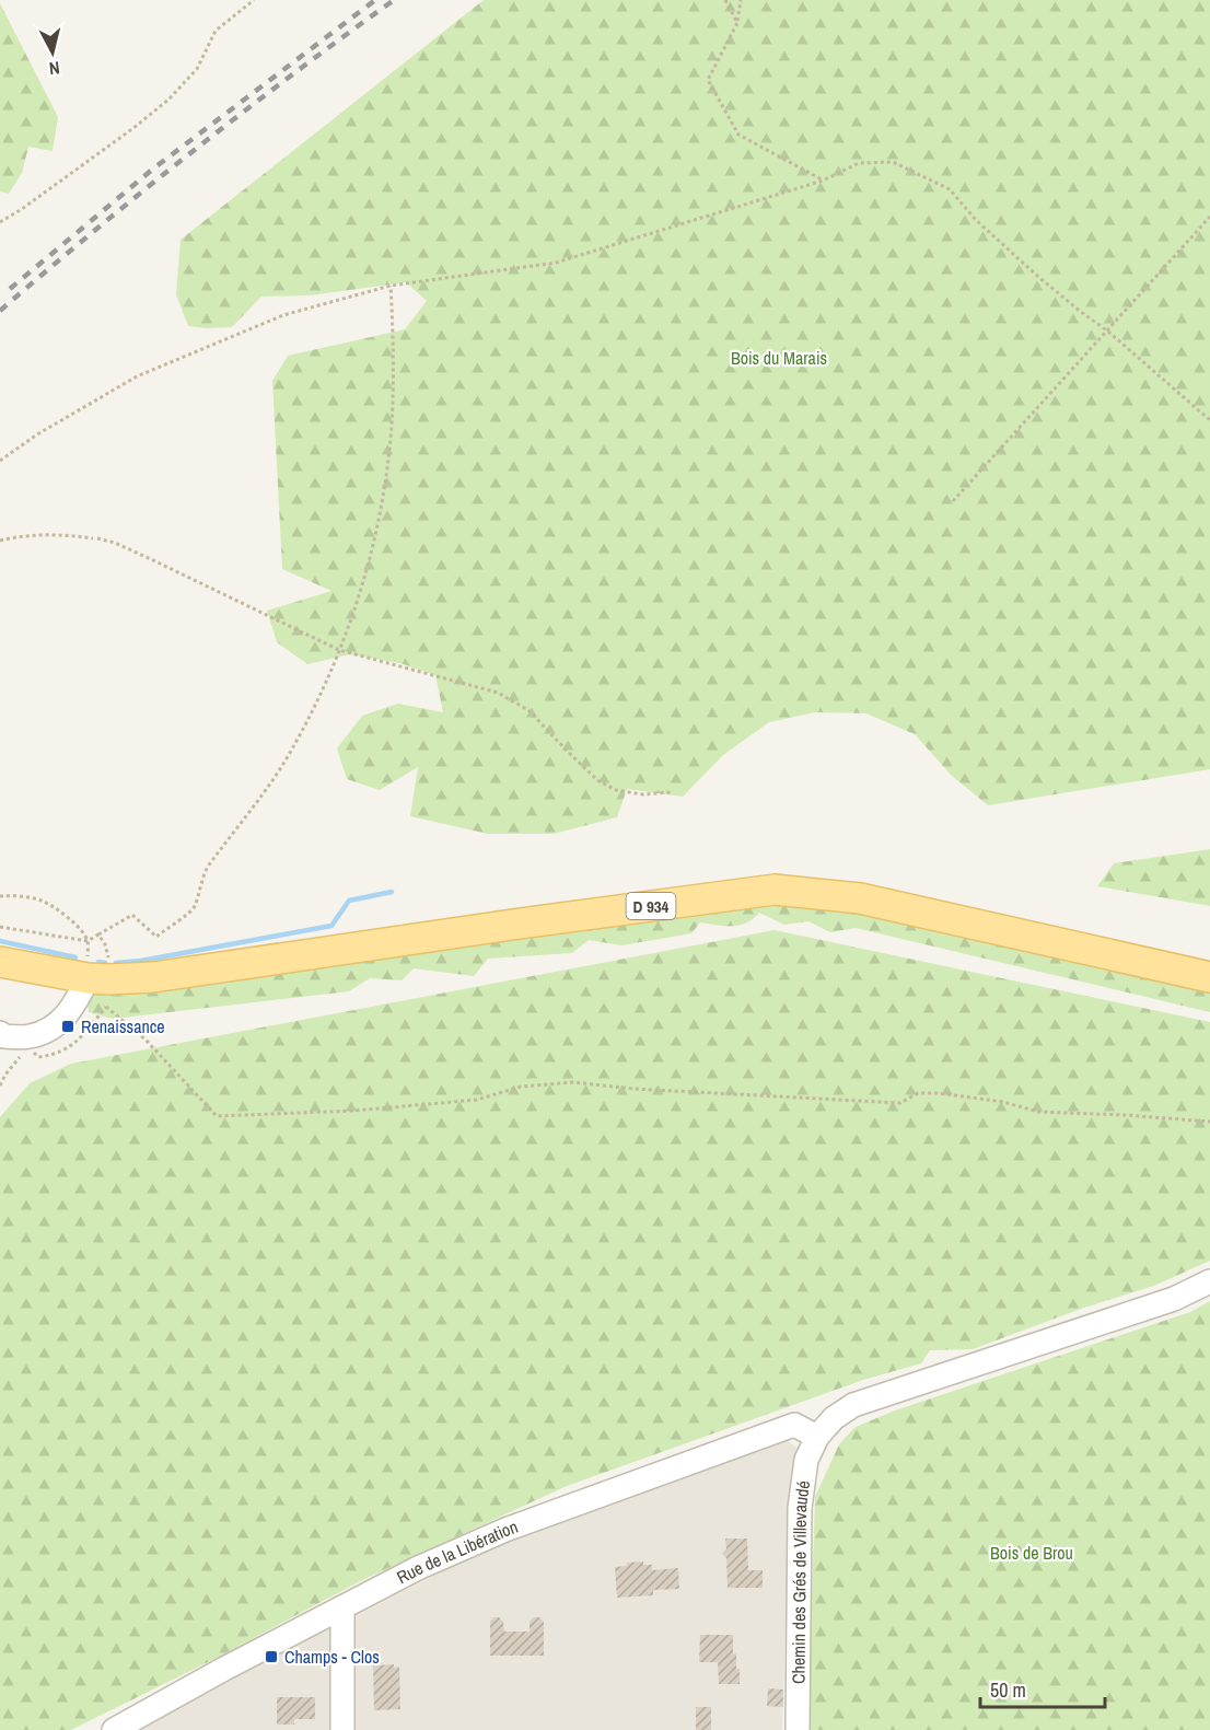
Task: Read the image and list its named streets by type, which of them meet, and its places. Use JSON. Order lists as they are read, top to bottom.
{
  "streets": {
    "main road": ["D 934"],
    "street": ["Rue de la Libération", "Chemin des Grés de Villevaudé"]
  },
  "crossings": [
    ["Rue de la Libération", "Chemin des Grés de Villevaudé"]
  ],
  "parks": ["Bois du Marais", "Bois de Brou"],
  "places": {
    "transit": ["Renaissance", "Champs - Clos"]
  },
  "scale_bar": "50 m",
  "north": "bottom"
}
